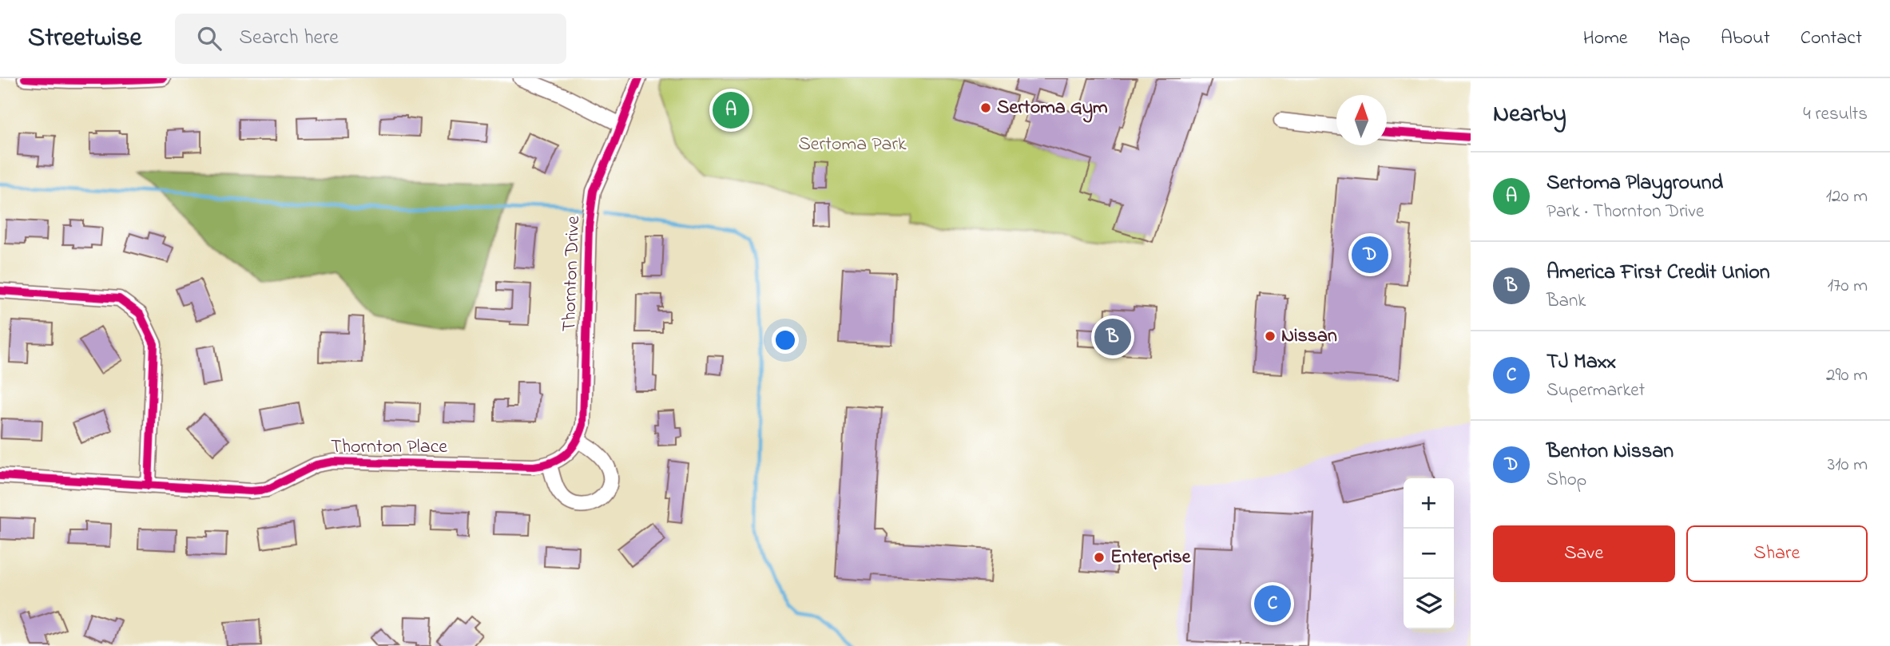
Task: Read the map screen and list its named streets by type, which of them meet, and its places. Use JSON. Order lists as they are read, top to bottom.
{
  "streets": {
    "street": ["Thornton Drive", "Thornton Place"]
  },
  "crossings": [
    ["Thornton Drive", "Thornton Place"]
  ],
  "parks": ["Sertoma Park"],
  "places": ["Sertoma Gym", "Nissan", "Enterprise"],
  "north": "top",
  "page": {
    "header": "Streetwise",
    "search": "Search here",
    "nav": [
      "Home",
      "Map",
      "About",
      "Contact"
    ],
    "heading": ["Nearby", "4 results"],
    "pins": [
      "A",
      "D",
      "B",
      "C"
    ],
    "list": [
      {
        "mark": "A",
        "name": "Sertoma Playground",
        "note": "Park · Thornton Drive",
        "value": "120 m"
      },
      {
        "mark": "B",
        "name": "America First Credit Union",
        "note": "Bank",
        "value": "170 m"
      },
      {
        "mark": "C",
        "name": "TJ Maxx",
        "note": "Supermarket",
        "value": "290 m"
      },
      {
        "mark": "D",
        "name": "Benton Nissan",
        "note": "Shop",
        "value": "310 m"
      }
    ],
    "map_buttons": ["+", "−"],
    "buttons": ["Save", "Share"]
  }
}
